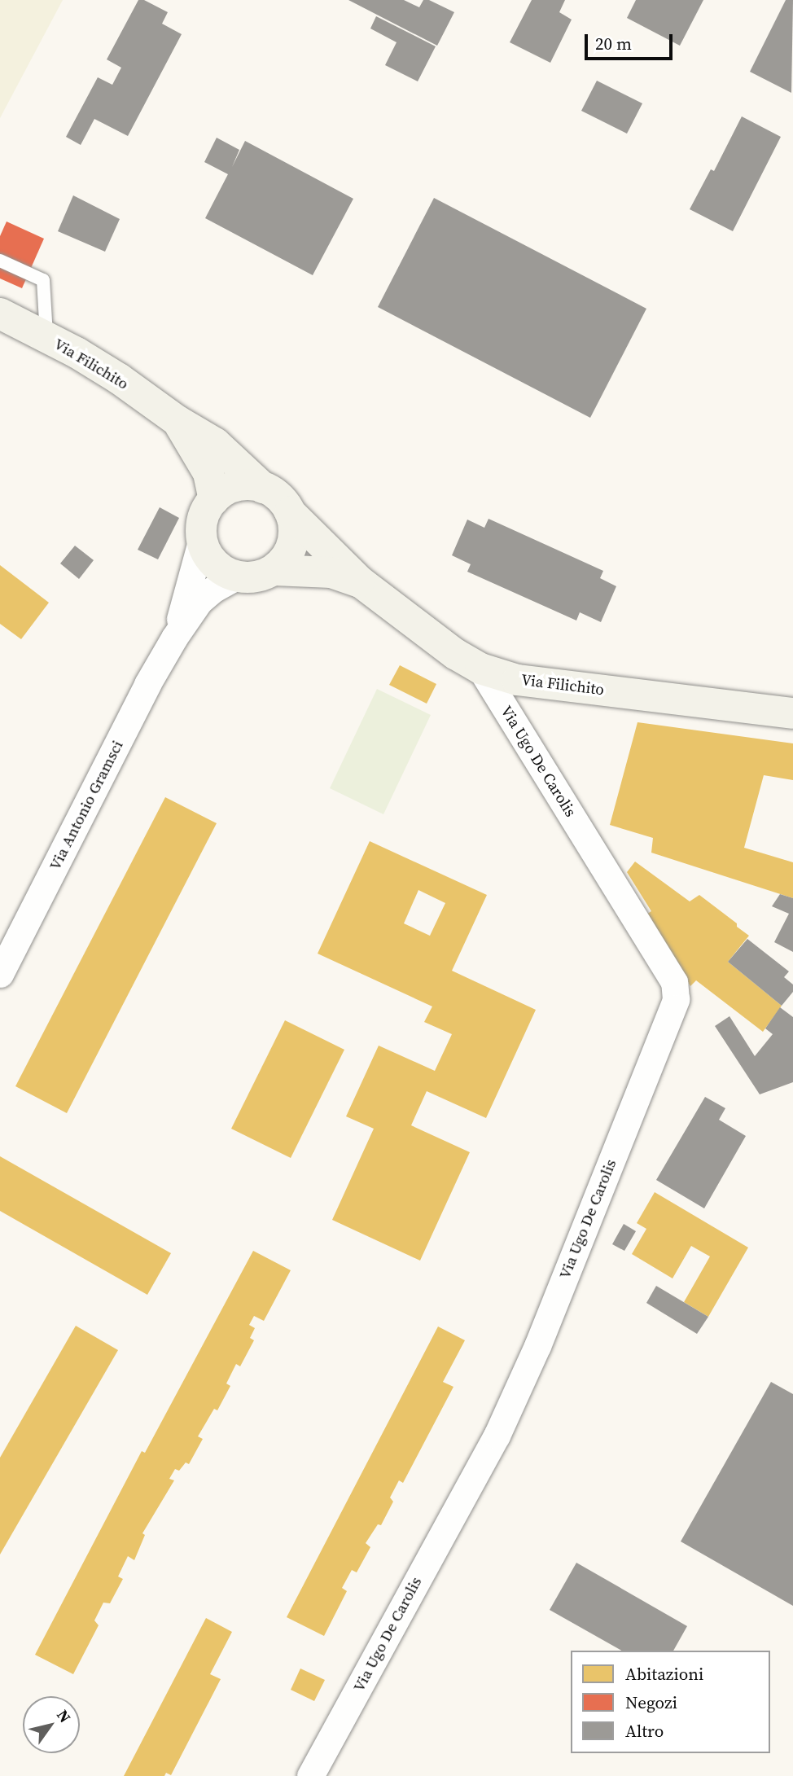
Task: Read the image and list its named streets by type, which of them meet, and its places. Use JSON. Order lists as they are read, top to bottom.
{
  "streets": {
    "street": ["Via Filichito", "Via Ugo De Carolis", "Via Antonio Gramsci"]
  },
  "crossings": [
    ["Via Filichito", "Via Ugo De Carolis"],
    ["Via Filichito", "Via Antonio Gramsci"]
  ],
  "legend": ["Abitazioni", "Negozi", "Altro"],
  "scale_bar": "20 m",
  "north": "top right"
}
